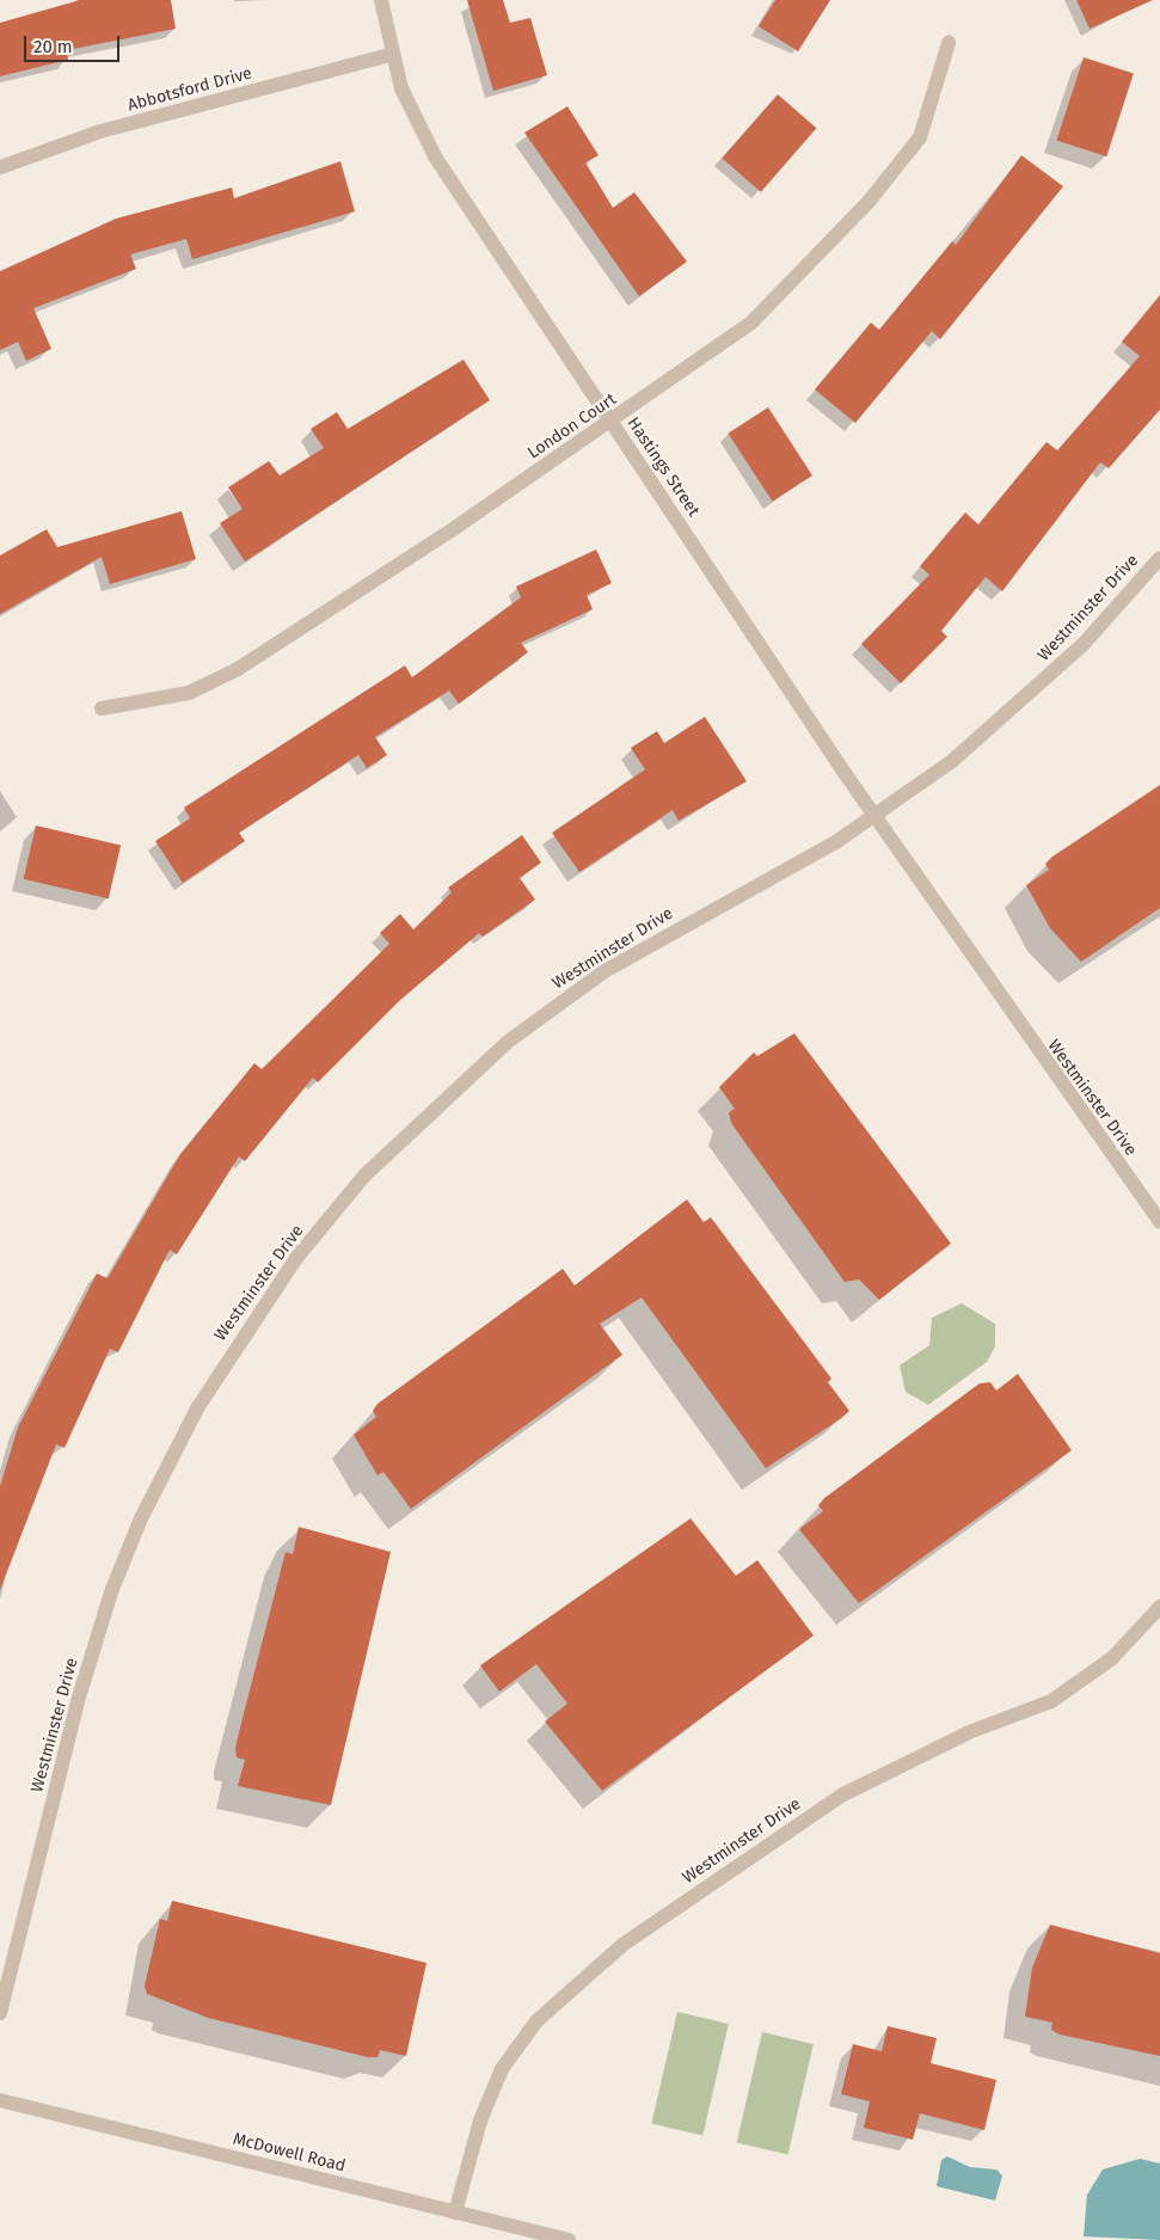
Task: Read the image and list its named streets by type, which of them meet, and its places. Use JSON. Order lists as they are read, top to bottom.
{
  "streets": {
    "street": [
      "Abbotsford Drive",
      "London Court",
      "Hastings Street",
      "Westminster Drive",
      "McDowell Road"
    ]
  },
  "crossings": [
    ["Abbotsford Drive", "Hastings Street"],
    ["London Court", "Hastings Street"],
    ["Hastings Street", "Westminster Drive"],
    ["Westminster Drive", "McDowell Road"]
  ],
  "scale_bar": "20 m"
}
